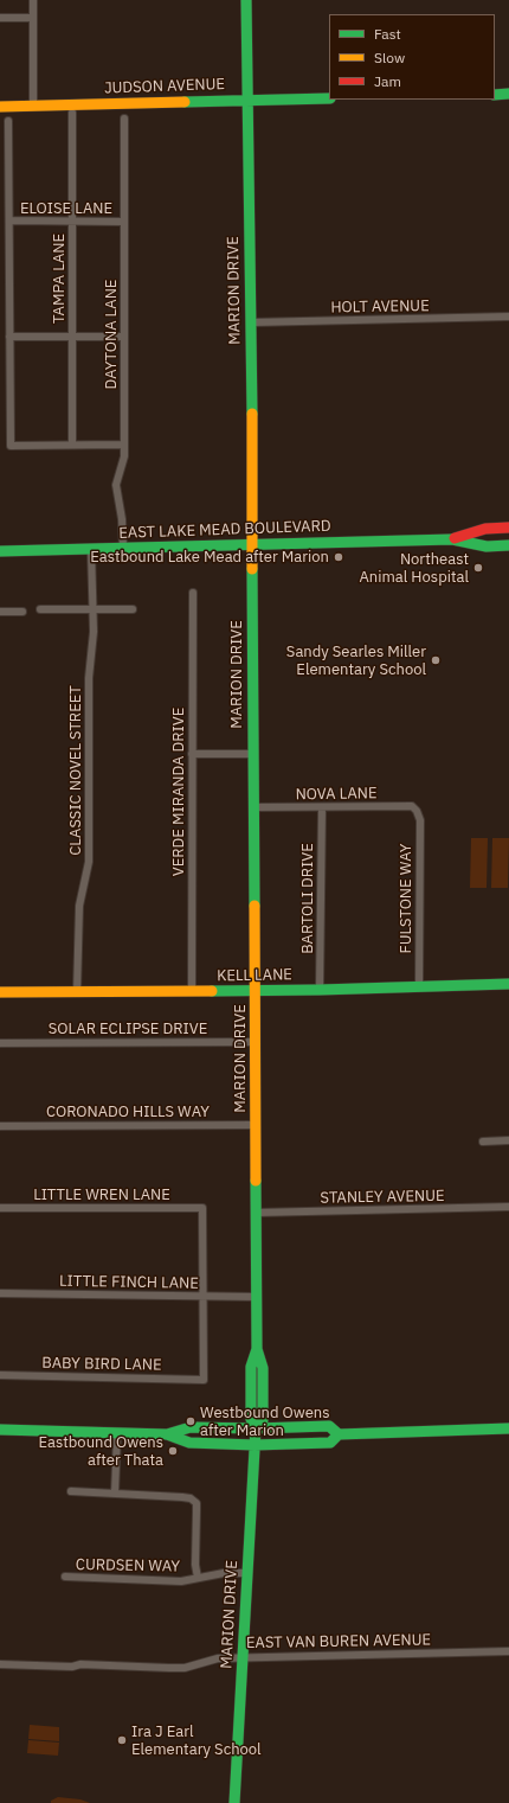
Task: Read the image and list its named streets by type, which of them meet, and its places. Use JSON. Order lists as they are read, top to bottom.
{
  "streets": {
    "street": [
      "JUDSON AVENUE",
      "ELOISE LANE",
      "TAMPA LANE",
      "MARION DRIVE",
      "HOLT AVENUE",
      "DAYTONA LANE",
      "EAST LAKE MEAD BOULEVARD",
      "CLASSIC NOVEL STREET",
      "VERDE MIRANDA DRIVE",
      "NOVA LANE",
      "BARTOLI DRIVE",
      "FULSTONE WAY",
      "KELL LANE",
      "SOLAR ECLIPSE DRIVE",
      "CORONADO HILLS WAY",
      "LITTLE WREN LANE",
      "STANLEY AVENUE",
      "LITTLE FINCH LANE",
      "BABY BIRD LANE",
      "CURDSEN WAY",
      "EAST VAN BUREN AVENUE"
    ]
  },
  "crossings": [
    ["JUDSON AVENUE", "MARION DRIVE"],
    ["ELOISE LANE", "TAMPA LANE"],
    ["ELOISE LANE", "DAYTONA LANE"],
    ["MARION DRIVE", "HOLT AVENUE"],
    ["MARION DRIVE", "EAST LAKE MEAD BOULEVARD"],
    ["MARION DRIVE", "NOVA LANE"],
    ["MARION DRIVE", "KELL LANE"],
    ["MARION DRIVE", "SOLAR ECLIPSE DRIVE"],
    ["MARION DRIVE", "CORONADO HILLS WAY"],
    ["MARION DRIVE", "STANLEY AVENUE"],
    ["MARION DRIVE", "LITTLE FINCH LANE"],
    ["MARION DRIVE", "CURDSEN WAY"],
    ["MARION DRIVE", "EAST VAN BUREN AVENUE"],
    ["DAYTONA LANE", "EAST LAKE MEAD BOULEVARD"],
    ["EAST LAKE MEAD BOULEVARD", "CLASSIC NOVEL STREET"],
    ["CLASSIC NOVEL STREET", "KELL LANE"],
    ["VERDE MIRANDA DRIVE", "KELL LANE"],
    ["NOVA LANE", "BARTOLI DRIVE"],
    ["NOVA LANE", "FULSTONE WAY"],
    ["BARTOLI DRIVE", "KELL LANE"],
    ["FULSTONE WAY", "KELL LANE"],
    ["LITTLE WREN LANE", "LITTLE FINCH LANE"],
    ["LITTLE WREN LANE", "BABY BIRD LANE"],
    ["LITTLE FINCH LANE", "BABY BIRD LANE"]
  ],
  "places": [
    "Eastbound Lake Mead after Marion",
    "Northeast Animal Hospital",
    "Sandy Searles Miller Elementary School",
    "Westbound Owens after Marion",
    "Eastbound Owens after Thata",
    "Ira J Earl Elementary School"
  ],
  "legend": ["Fast", "Slow", "Jam"]
}
